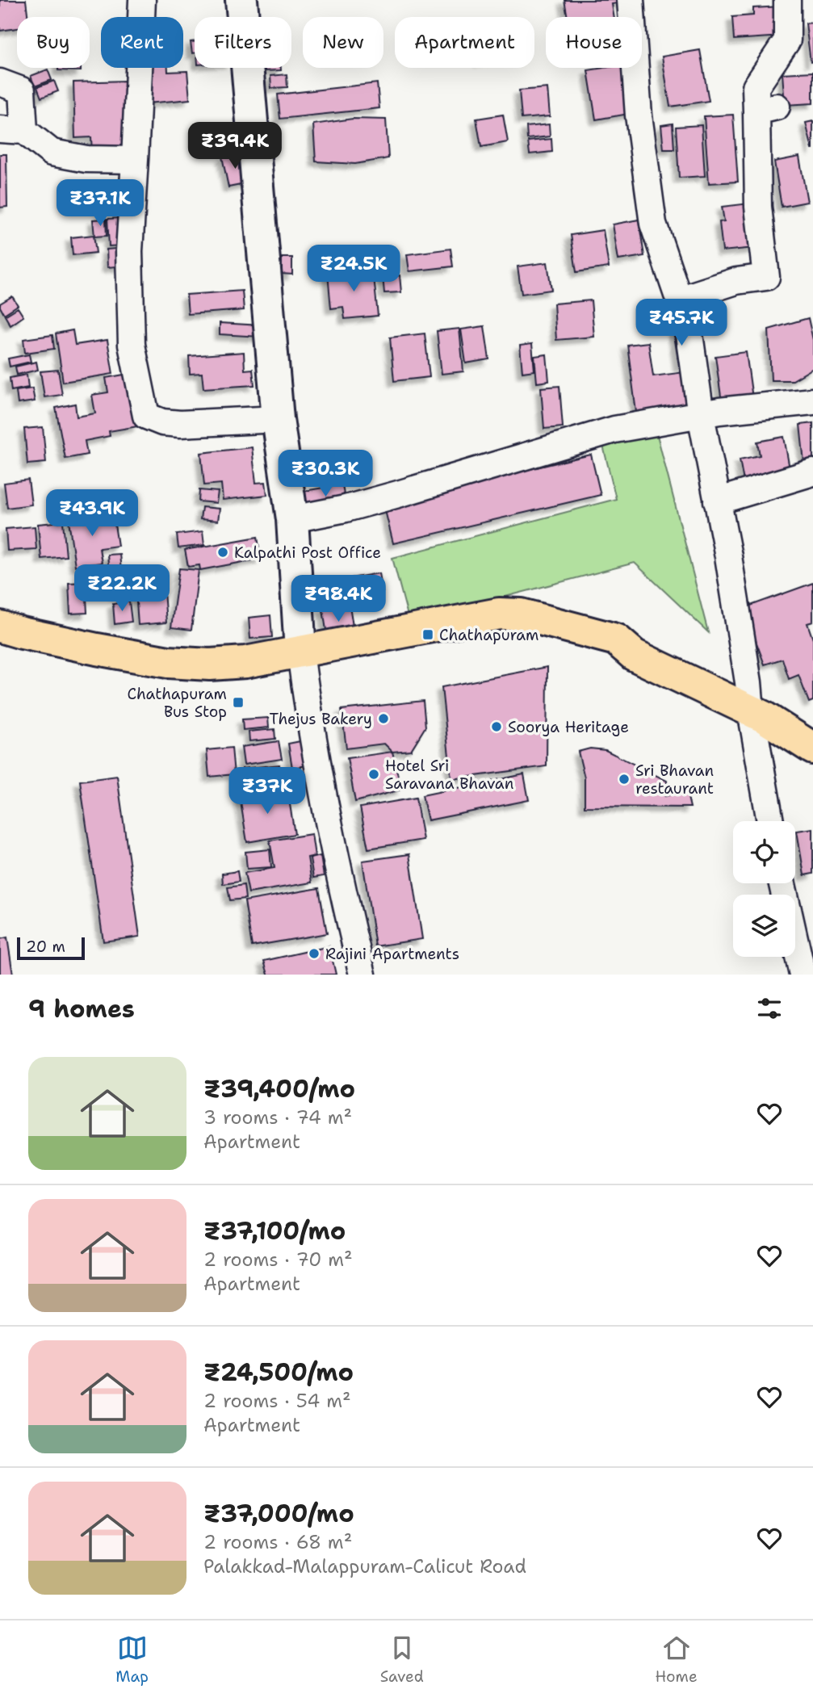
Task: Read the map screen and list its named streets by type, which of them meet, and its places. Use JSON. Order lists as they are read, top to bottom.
{
  "places": {
    "other": [
      "Kalpathi Post Office",
      "Thejus Bakery",
      "Soorya Heritage",
      "Hotel Sri Saravana Bhavan",
      "Sri Bhavan restaurant",
      "Rajini Apartments"
    ],
    "transit": ["Chathapuram", "Chathapuram Bus Stop"]
  },
  "scale_bar": "20 m",
  "page": {
    "chip": [
      "Buy",
      "Rent",
      "Filters",
      "New",
      "Apartment",
      "House"
    ],
    "price": [
      "₹39.4K",
      "₹37.1K",
      "₹24.5K",
      "₹45.7K",
      "₹30.3K",
      "₹43.9K",
      "₹22.2K",
      "₹98.4K",
      "₹37K"
    ],
    "scale": "20 m",
    "heading": "9 homes",
    "list": [
      {
        "name": "₹39,400/mo",
        "note": "3 rooms · 74 m² · Apartment"
      },
      {
        "name": "₹37,100/mo",
        "note": "2 rooms · 70 m² · Apartment"
      },
      {
        "name": "₹24,500/mo",
        "note": "2 rooms · 54 m² · Apartment"
      },
      {
        "name": "₹37,000/mo",
        "note": "2 rooms · 68 m² · Palakkad-Malappuram-Calicut Road"
      }
    ],
    "tabs": ["Map", "Saved", "Home"]
  }
}
